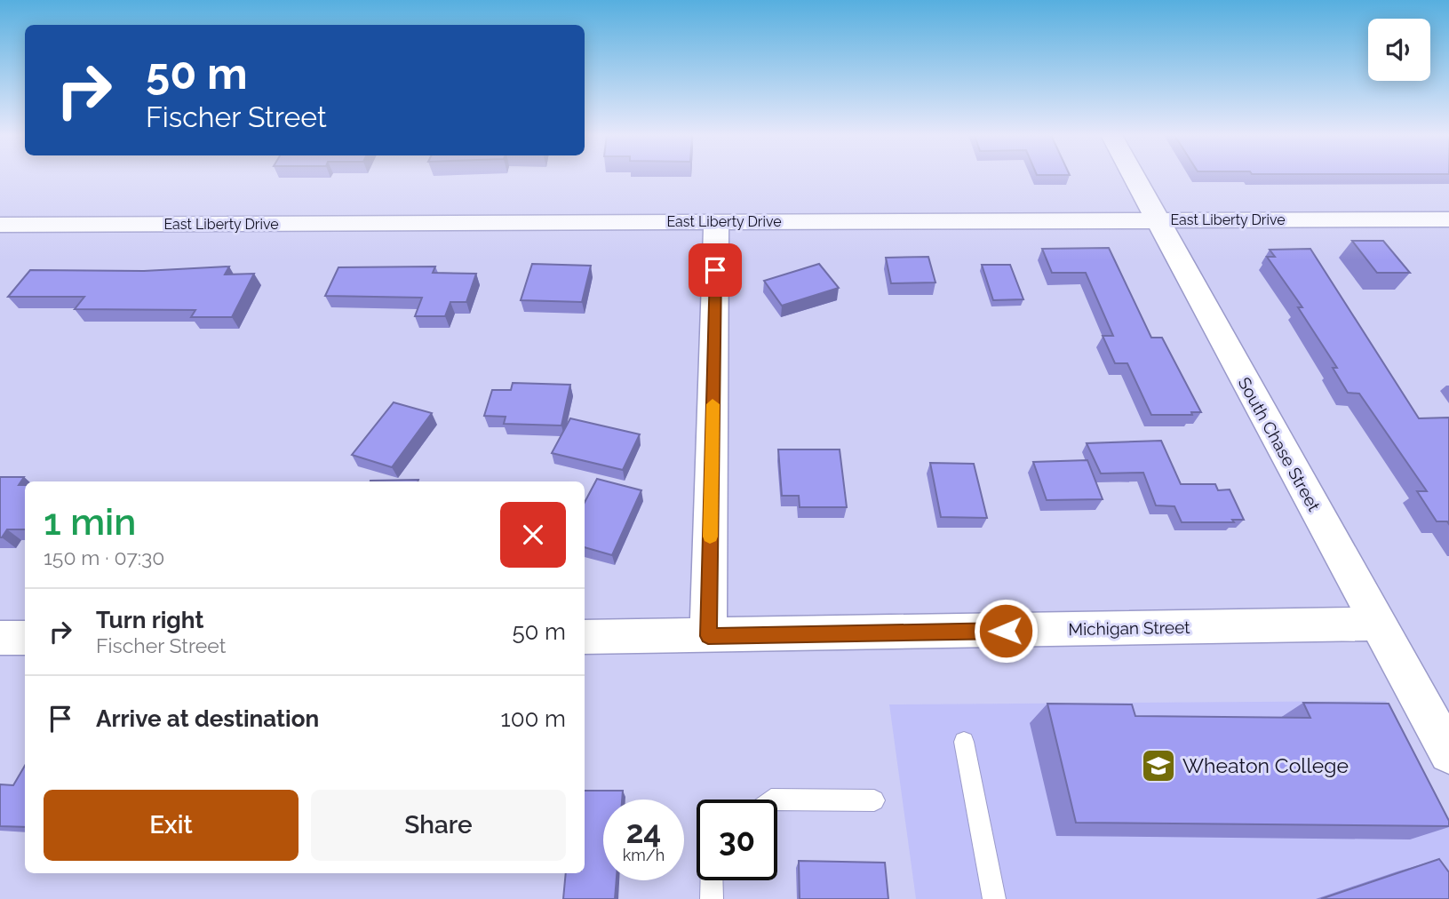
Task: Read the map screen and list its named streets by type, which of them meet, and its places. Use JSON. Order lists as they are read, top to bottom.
{
  "streets": {
    "street": ["East Liberty Drive", "South Chase Street", "Michigan Street"]
  },
  "crossings": [
    ["East Liberty Drive", "South Chase Street"],
    ["South Chase Street", "Michigan Street"]
  ],
  "places": {
    "school or university": ["Wheaton College"]
  },
  "page": {
    "turn": ["50 m", "Fischer Street"],
    "heading": ["1 min", "150 m · 07:30"],
    "list": [
      {
        "name": "Turn right",
        "note": "Fischer Street",
        "value": "50 m"
      },
      {
        "name": "Arrive at destination",
        "value": "100 m"
      }
    ],
    "buttons": ["Exit", "Share"],
    "speed": "24 km/h",
    "limit": "30"
  }
}
